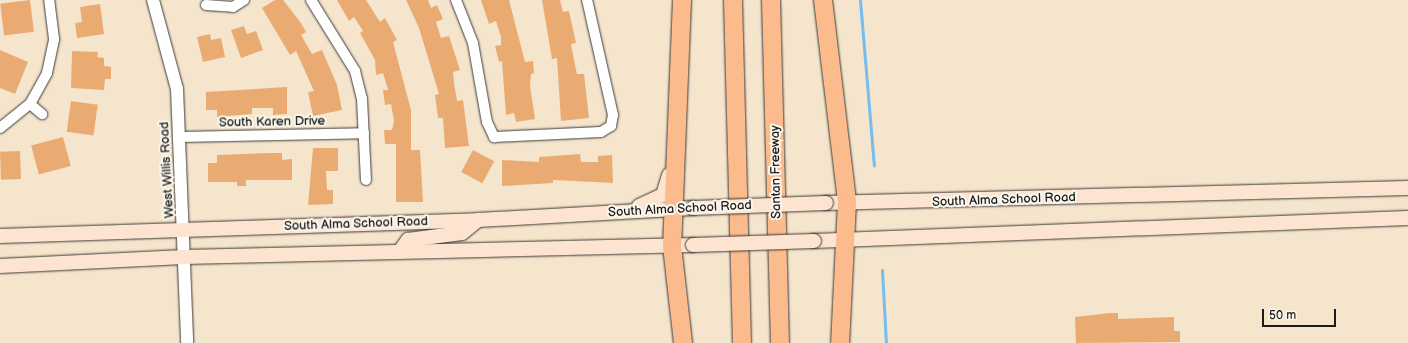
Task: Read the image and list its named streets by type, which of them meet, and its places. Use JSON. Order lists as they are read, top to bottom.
{
  "streets": {
    "highway": ["Santan Freeway"],
    "main road": ["South Alma School Road"],
    "street": ["South Karen Drive", "West Willis Road"]
  },
  "crossings": [
    ["South Karen Drive", "West Willis Road"],
    ["West Willis Road", "South Alma School Road"]
  ],
  "scale_bar": "50 m"
}
